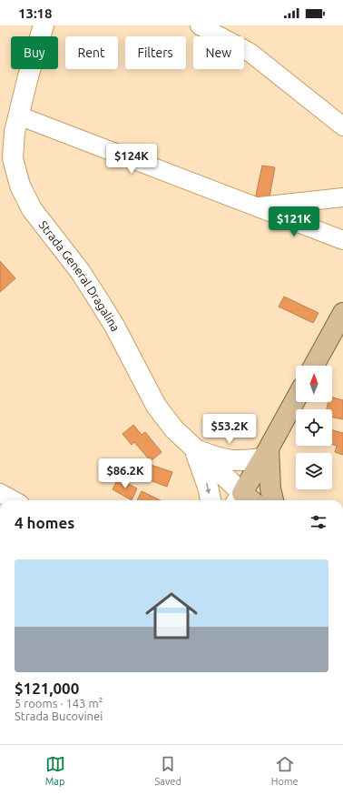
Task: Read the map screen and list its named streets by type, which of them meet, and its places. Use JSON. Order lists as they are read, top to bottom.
{
  "streets": {
    "main road": ["Strada General Dragalina"]
  },
  "north": "top",
  "page": {
    "status": "13:18",
    "chip": [
      "Buy",
      "Rent",
      "Filters",
      "New"
    ],
    "price": [
      "$124K",
      "$121K",
      "$53.2K",
      "$86.2K"
    ],
    "heading": "4 homes",
    "list": [
      {
        "name": "$121,000",
        "note": "5 rooms · 143 m² · Strada Bucovinei"
      }
    ],
    "tabs": ["Map", "Saved", "Home"]
  }
}
